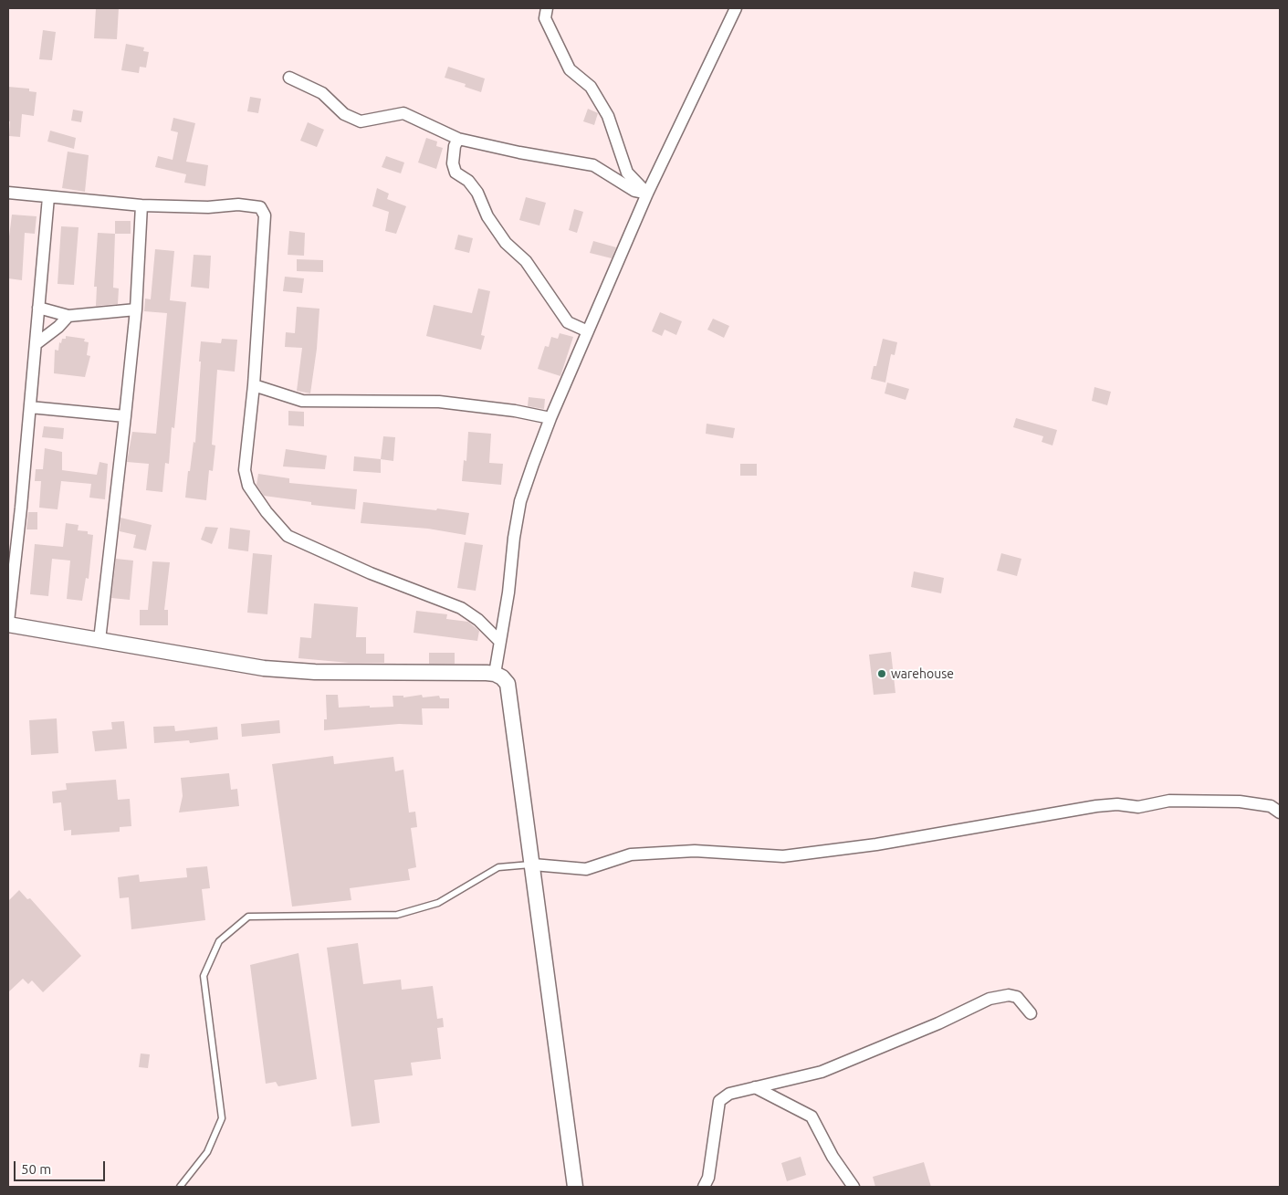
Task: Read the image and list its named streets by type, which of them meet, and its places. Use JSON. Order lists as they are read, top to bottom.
{
  "places": ["warehouse"],
  "scale_bar": "50 m"
}
